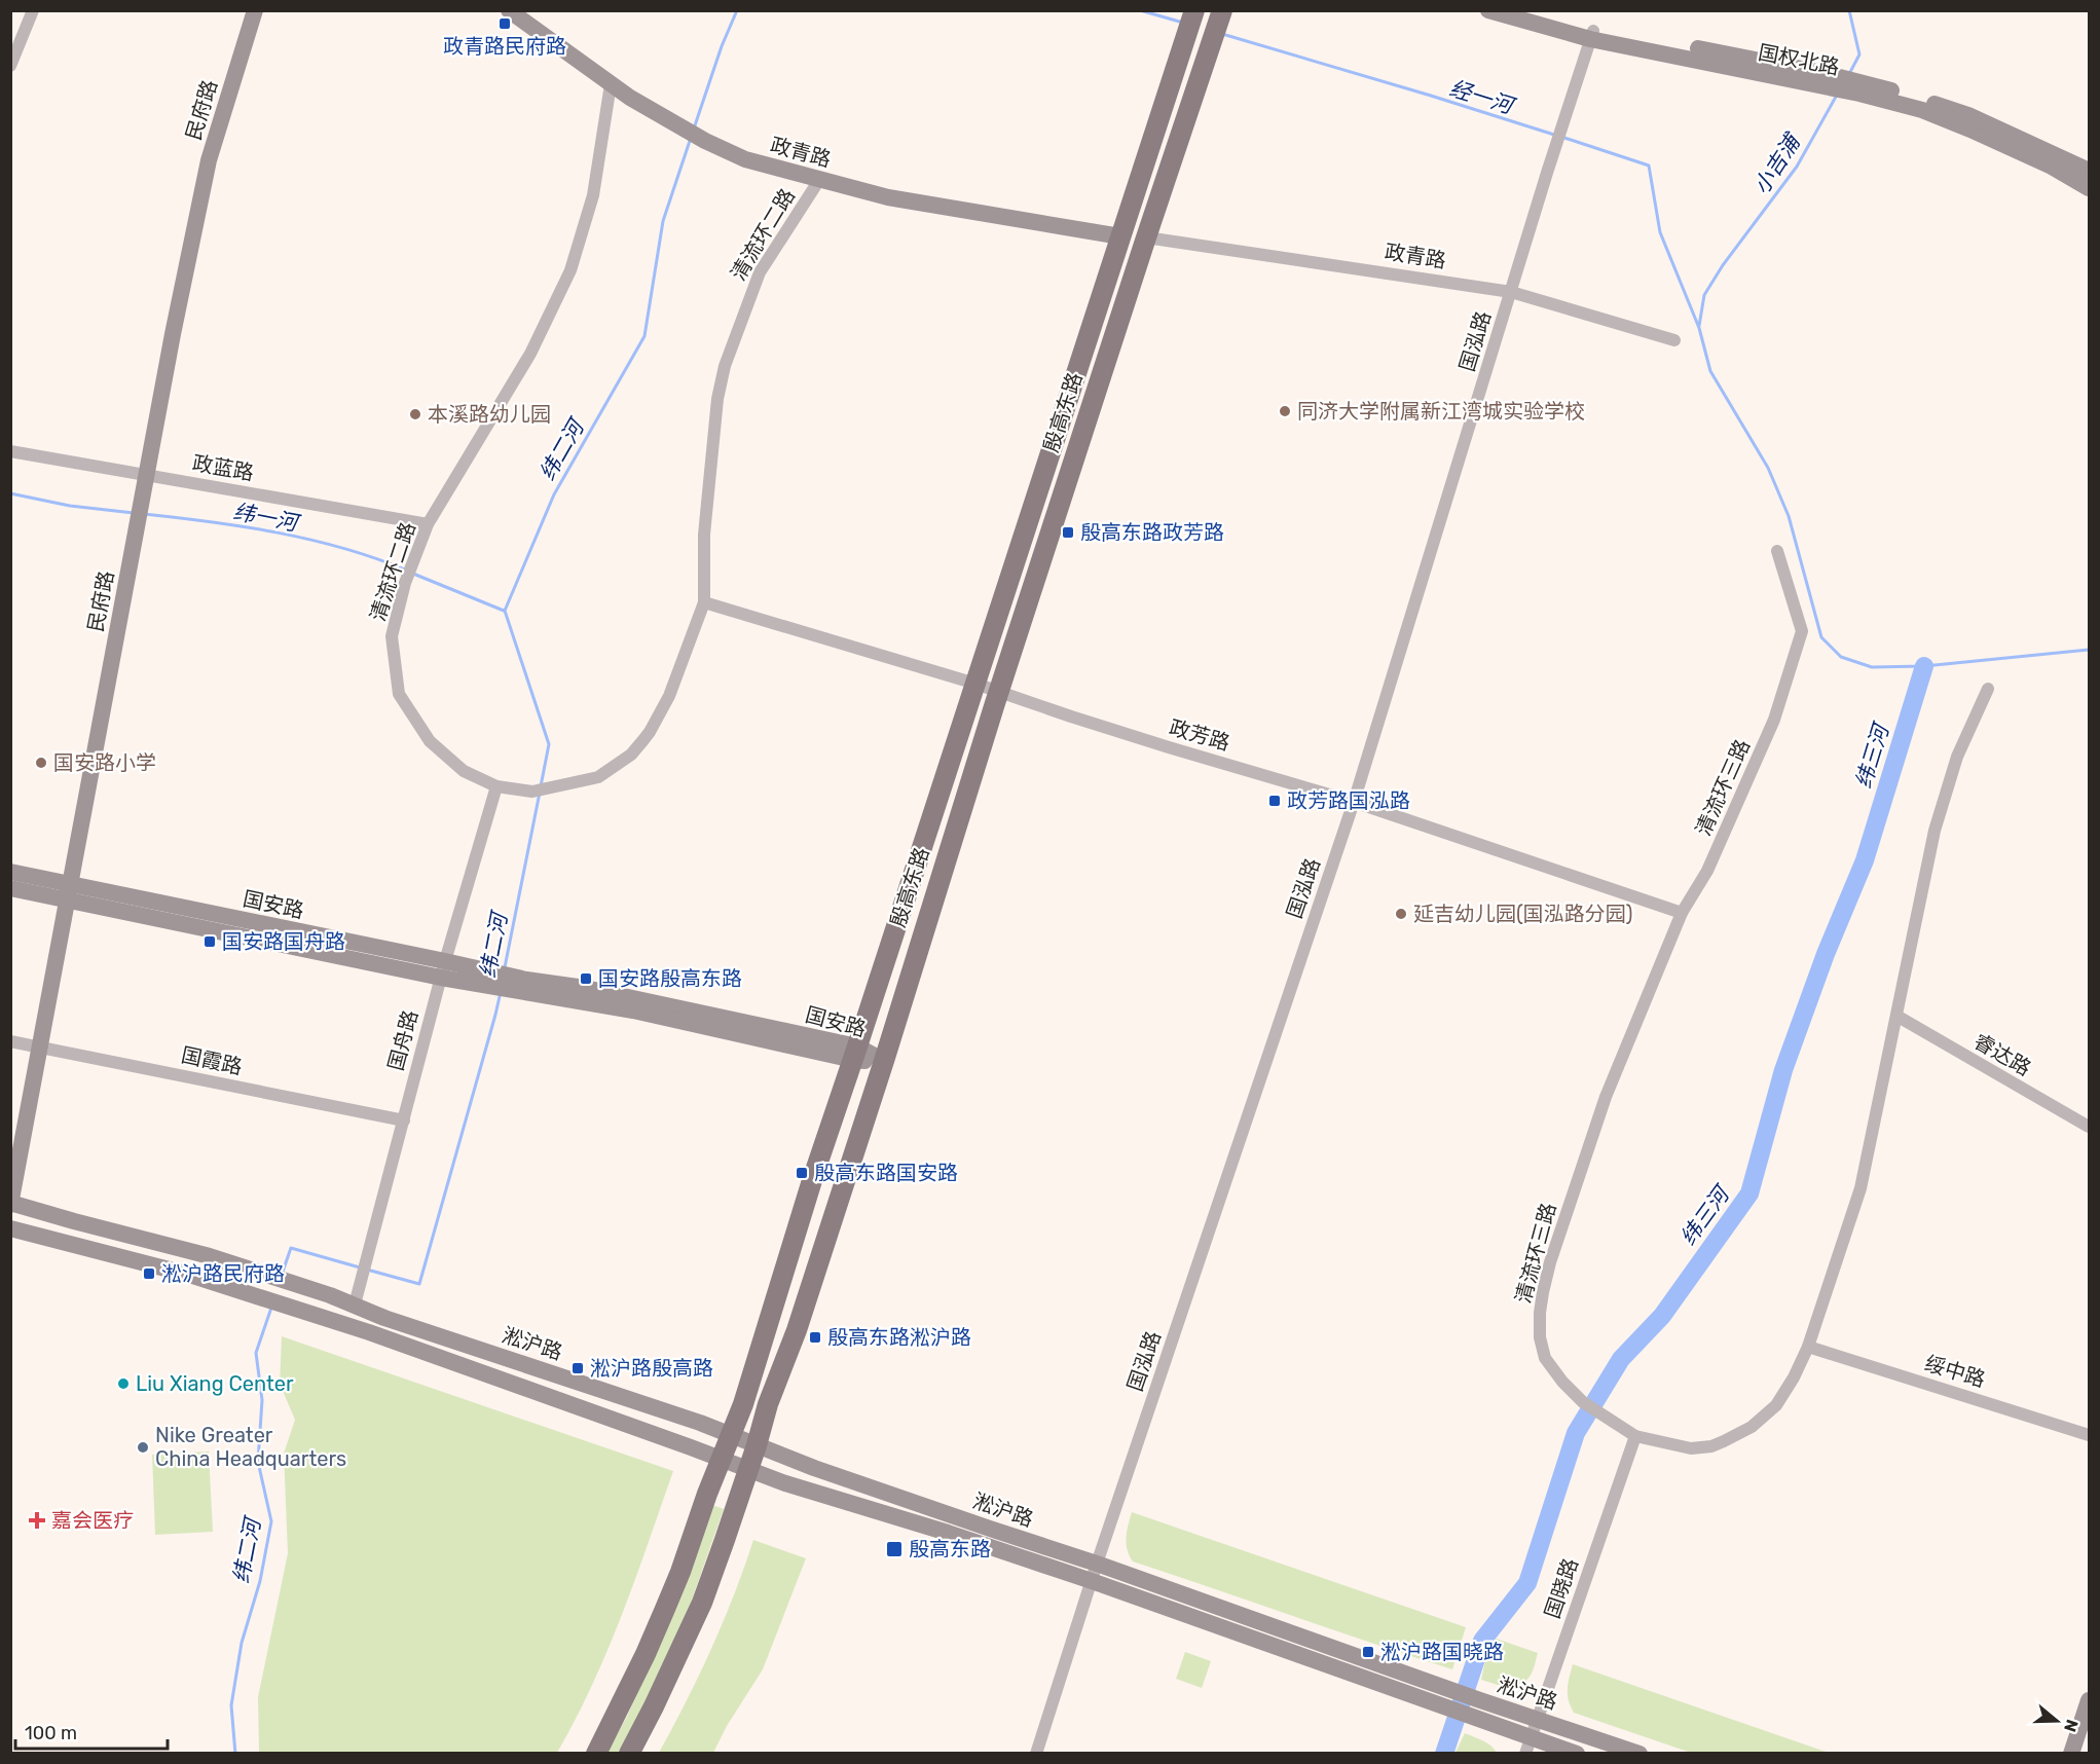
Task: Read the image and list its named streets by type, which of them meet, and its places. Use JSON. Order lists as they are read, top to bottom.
{
  "streets": {
    "main road": [
      "国权北路",
      "民府路",
      "政青路",
      "殷高东路",
      "国安路",
      "淞沪路"
    ],
    "street": [
      "清流环二路",
      "国泓路",
      "政蓝路",
      "政芳路",
      "清流环三路",
      "国舟路",
      "睿达路",
      "国霞路",
      "绥中路",
      "国晓路"
    ]
  },
  "crossings": [
    ["国权北路", "国泓路"],
    ["民府路", "政蓝路"],
    ["民府路", "国安路"],
    ["民府路", "国霞路"],
    ["民府路", "淞沪路"],
    ["政青路", "清流环二路"],
    ["政青路", "国泓路"],
    ["政青路", "殷高东路"],
    ["清流环二路", "政蓝路"],
    ["清流环二路", "政芳路"],
    ["清流环二路", "国舟路"],
    ["国泓路", "政芳路"],
    ["国泓路", "淞沪路"],
    ["殷高东路", "政芳路"],
    ["殷高东路", "国安路"],
    ["殷高东路", "淞沪路"],
    ["政芳路", "清流环三路"],
    ["清流环三路", "睿达路"],
    ["清流环三路", "绥中路"],
    ["清流环三路", "国晓路"],
    ["国安路", "国舟路"],
    ["国舟路", "国霞路"],
    ["国舟路", "淞沪路"],
    ["淞沪路", "国晓路"]
  ],
  "water": [
    "经一河",
    "小吉浦",
    "纬二河",
    "纬一河",
    "纬三河"
  ],
  "places": {
    "transit": [
      "政青路民府路",
      "殷高东路政芳路",
      "政芳路国泓路",
      "国安路国舟路",
      "国安路殷高东路",
      "殷高东路国安路",
      "淞沪路民府路",
      "殷高东路淞沪路",
      "淞沪路殷高路",
      "殷高东路",
      "淞沪路国晓路"
    ],
    "other": [
      "同济大学附属新江湾城实验学校",
      "本溪路幼儿园",
      "国安路小学",
      "延吉幼儿园(国泓路分园)",
      "Liu Xiang Center",
      "Nike Greater China Headquarters"
    ],
    "health": ["嘉会医疗"]
  },
  "scale_bar": "100 m",
  "north": "right"
}
